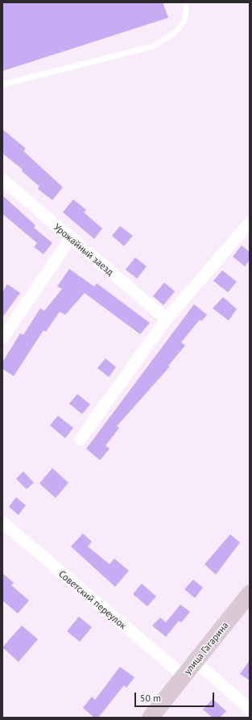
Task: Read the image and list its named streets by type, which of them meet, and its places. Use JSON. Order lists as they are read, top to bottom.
{
  "streets": {
    "main road": ["улица Гагарина"],
    "street": ["Урожайный заезд", "Советский переулок"]
  },
  "crossings": [
    ["Советский переулок", "улица Гагарина"]
  ],
  "scale_bar": "50 m"
}
